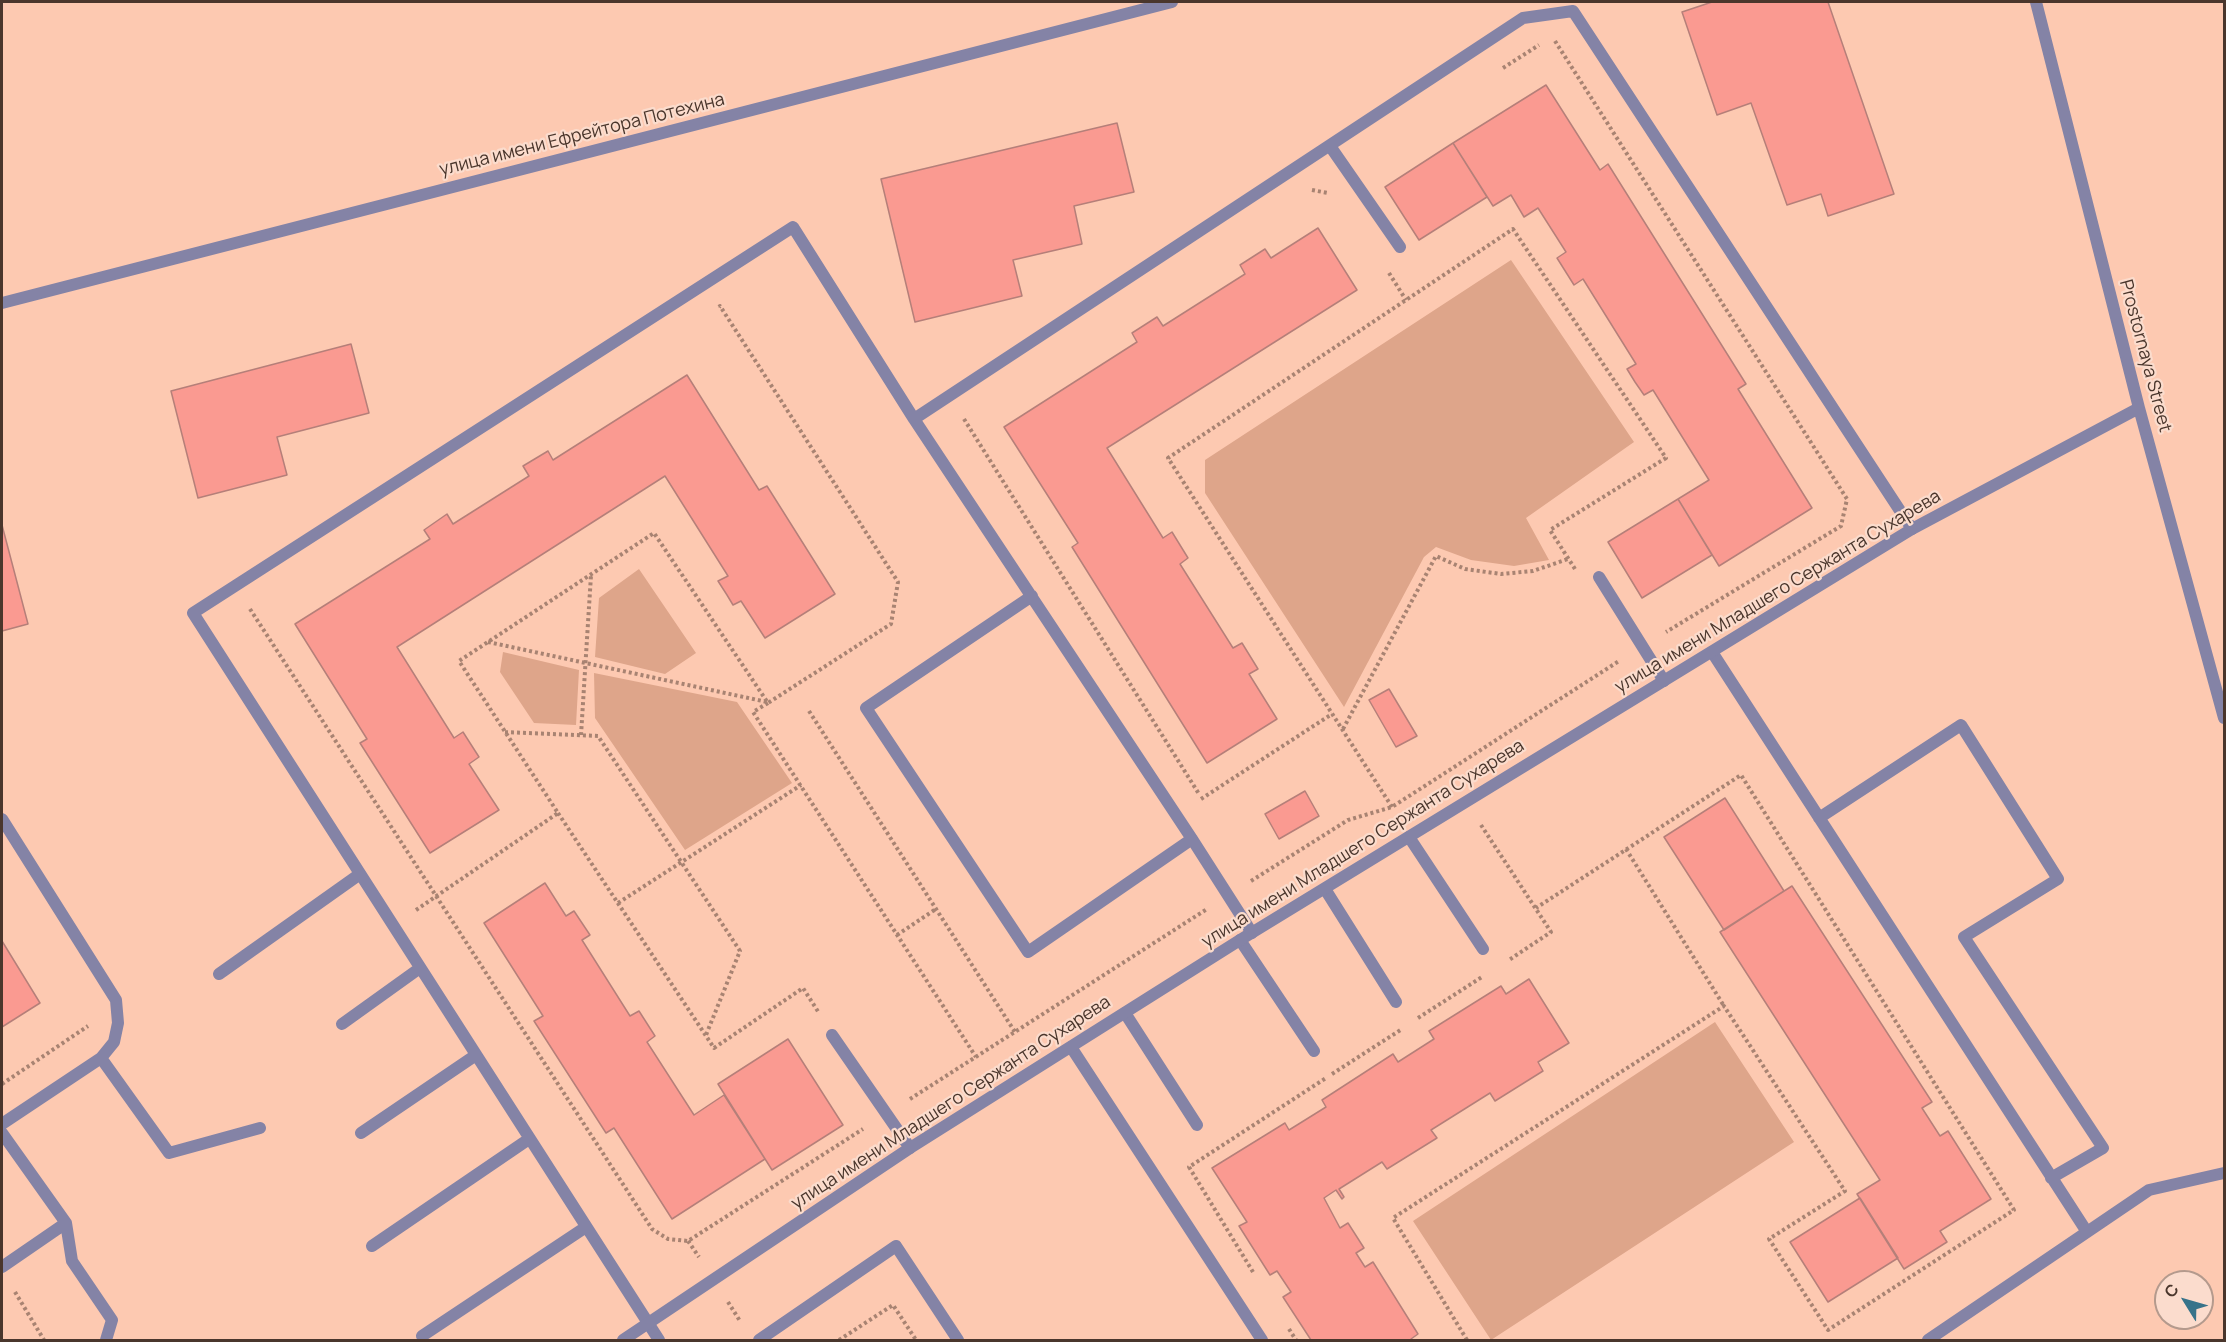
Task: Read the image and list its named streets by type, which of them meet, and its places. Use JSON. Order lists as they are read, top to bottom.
{
  "streets": {
    "street": ["улица имени Ефрейтора Потехина", "Prostornaya Street", "улица имени Младшего Сержанта Сухарева"]
  },
  "crossings": [
    ["Prostornaya Street", "улица имени Младшего Сержанта Сухарева"]
  ],
  "north": "top left"
}
